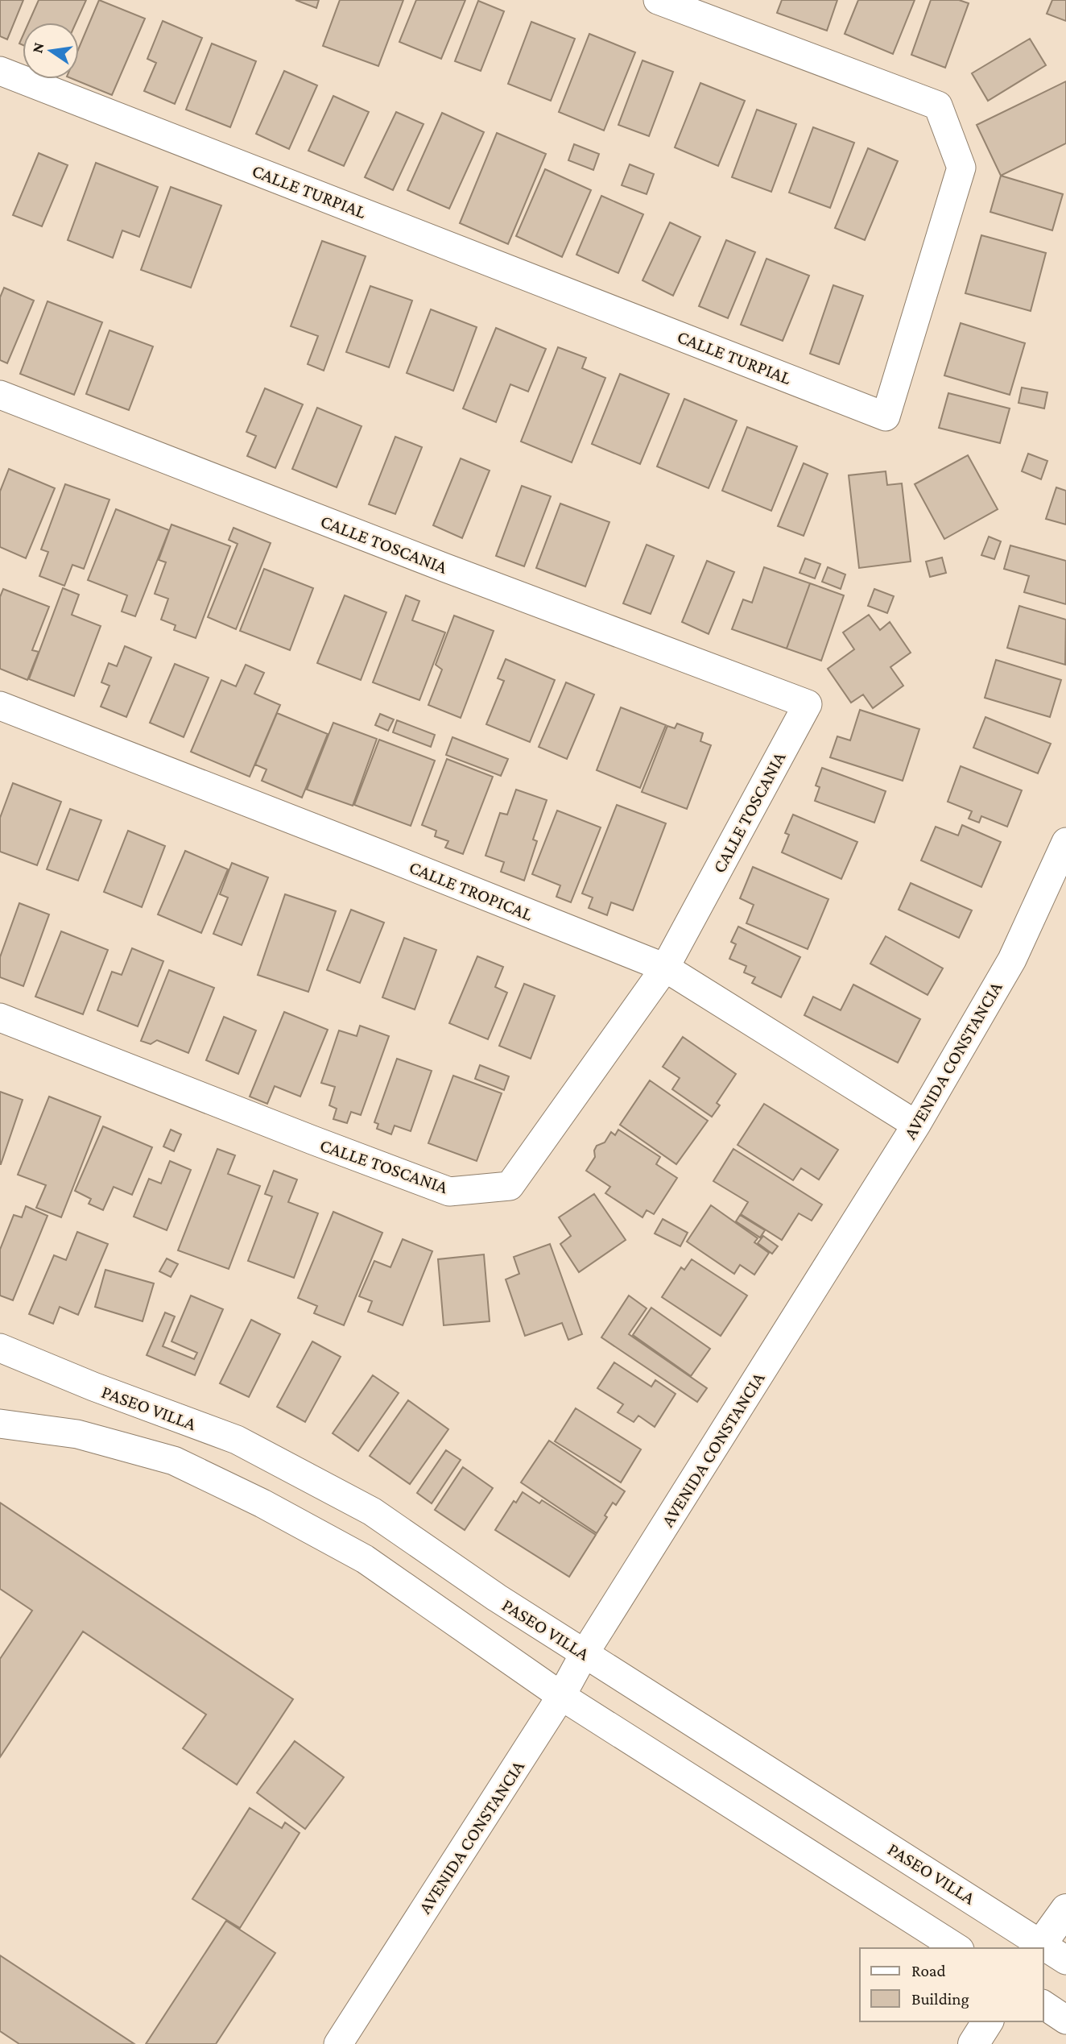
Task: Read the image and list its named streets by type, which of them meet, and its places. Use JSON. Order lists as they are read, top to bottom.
{
  "streets": {
    "street": [
      "CALLE TURPIAL",
      "CALLE TOSCANIA",
      "CALLE TROPICAL",
      "AVENIDA CONSTANCIA",
      "PASEO VILLA"
    ]
  },
  "crossings": [
    ["CALLE TOSCANIA", "CALLE TROPICAL"],
    ["CALLE TROPICAL", "AVENIDA CONSTANCIA"],
    ["AVENIDA CONSTANCIA", "PASEO VILLA"]
  ],
  "legend": ["Road", "Building"],
  "north": "left"
}
